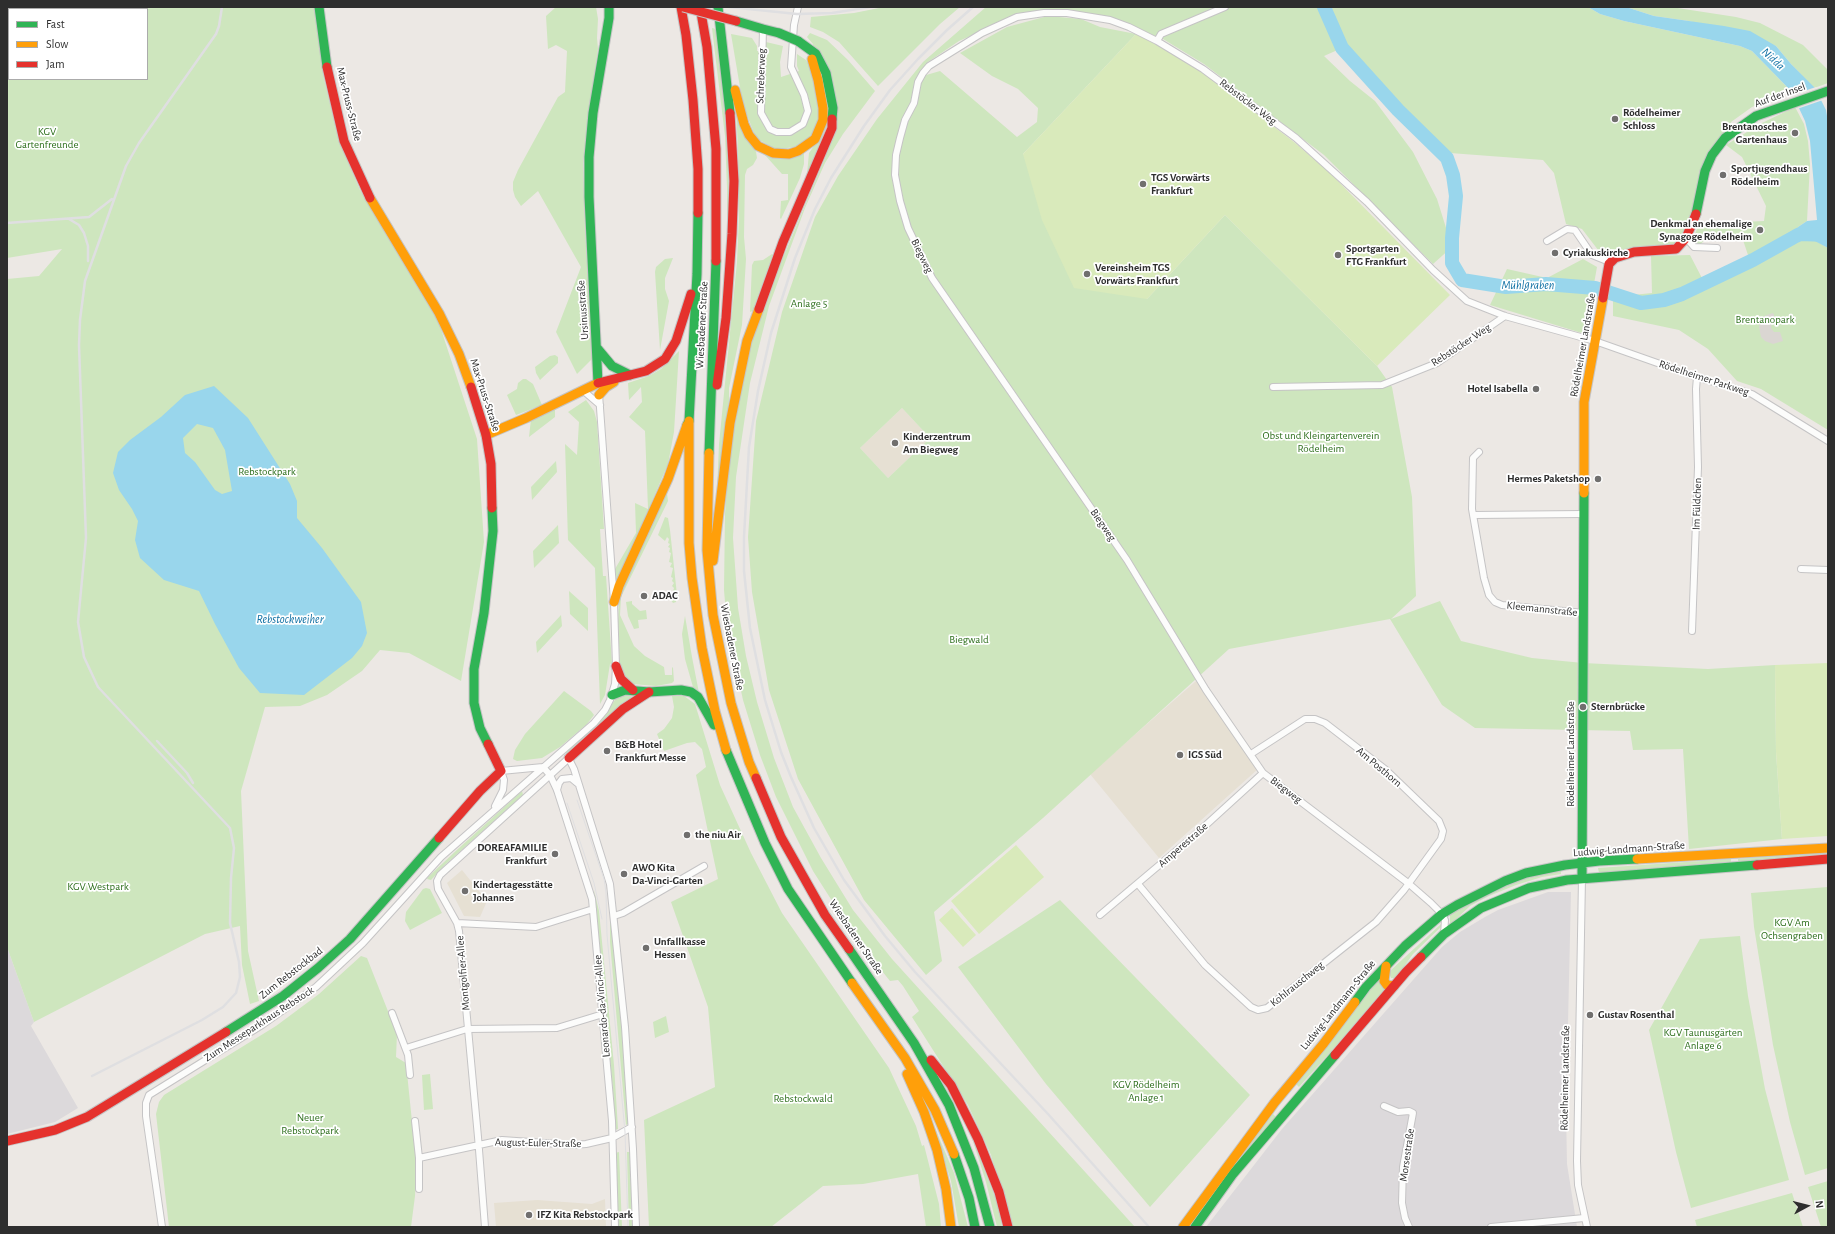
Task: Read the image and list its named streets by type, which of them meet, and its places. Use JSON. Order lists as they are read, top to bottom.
{
  "streets": {
    "main road": [
      "Auf der Insel",
      "Max-Pruss-Straße",
      "Ursinusstraße",
      "Wiesbadener Straße",
      "Rödelheimer Landstraße",
      "Ludwig-Landmann-Straße",
      "Zum Rebstockbad"
    ],
    "street": [
      "Schreberweg",
      "Rebstöcker Weg",
      "Biegweg",
      "Rödelheimer Parkweg",
      "Im Füldchen",
      "Kleemannstraße",
      "Am Posthorn",
      "Amperestraße",
      "Montgolfier-Allee",
      "Kohlrauschweg",
      "Leonardo-da-Vinci-Allee",
      "Zum Messeparkhaus Rebstock",
      "August-Euler-Straße",
      "Morsestraße"
    ]
  },
  "crossings": [
    ["Auf der Insel", "Rödelheimer Landstraße"],
    ["Rebstöcker Weg", "Biegweg"],
    ["Rebstöcker Weg", "Rödelheimer Landstraße"],
    ["Rebstöcker Weg", "Rödelheimer Parkweg"],
    ["Max-Pruss-Straße", "Zum Rebstockbad"],
    ["Max-Pruss-Straße", "Zum Messeparkhaus Rebstock"],
    ["Biegweg", "Am Posthorn"],
    ["Biegweg", "Amperestraße"],
    ["Biegweg", "Ludwig-Landmann-Straße"],
    ["Biegweg", "Kohlrauschweg"],
    ["Rödelheimer Landstraße", "Rödelheimer Parkweg"],
    ["Rödelheimer Landstraße", "Kleemannstraße"],
    ["Rödelheimer Landstraße", "Ludwig-Landmann-Straße"],
    ["Rödelheimer Parkweg", "Im Füldchen"],
    ["Am Posthorn", "Kohlrauschweg"],
    ["Amperestraße", "Kohlrauschweg"],
    ["Montgolfier-Allee", "Leonardo-da-Vinci-Allee"],
    ["Montgolfier-Allee", "August-Euler-Straße"],
    ["Leonardo-da-Vinci-Allee", "Zum Messeparkhaus Rebstock"],
    ["Leonardo-da-Vinci-Allee", "August-Euler-Straße"]
  ],
  "water": ["Nidda", "Mühlgraben", "Rebstockweiher"],
  "parks": [
    "KGV Gartenfreunde",
    "Anlage 5",
    "Brentanopark",
    "Obst und Kleingartenverein Rödelheim",
    "Rebstockpark",
    "Biegwald",
    "KGV Westpark",
    "KGV Am Ochsengraben",
    "KGV Taunusgärten Anlage 6",
    "KGV Rödelheim Anlage 1",
    "Rebstockwald",
    "Neuer Rebstockpark"
  ],
  "places": [
    "Rödelheimer Schloss",
    "Brentanosches Gartenhaus",
    "Sportjugendhaus Rödelheim",
    "TGS Vorwärts Frankfurt",
    "Denkmal an ehemalige Synagoge Rödelheim",
    "Cyriakuskirche",
    "Sportgarten FTG Frankfurt",
    "Vereinsheim TGS Vorwärts Frankfurt",
    "Hotel Isabella",
    "Kinderzentrum Am Biegweg",
    "Hermes Paketshop",
    "ADAC",
    "Sternbrücke",
    "B&B Hotel Frankfurt Messe",
    "IGS Süd",
    "the niu Air",
    "DOREAFAMILIE Frankfurt",
    "AWO Kita Da-Vinci-Garten",
    "Kindertagesstätte Johannes",
    "Unfallkasse Hessen",
    "Gustav Rosenthal",
    "IFZ Kita Rebstockpark"
  ],
  "legend": ["Fast", "Slow", "Jam"],
  "north": "right"
}
